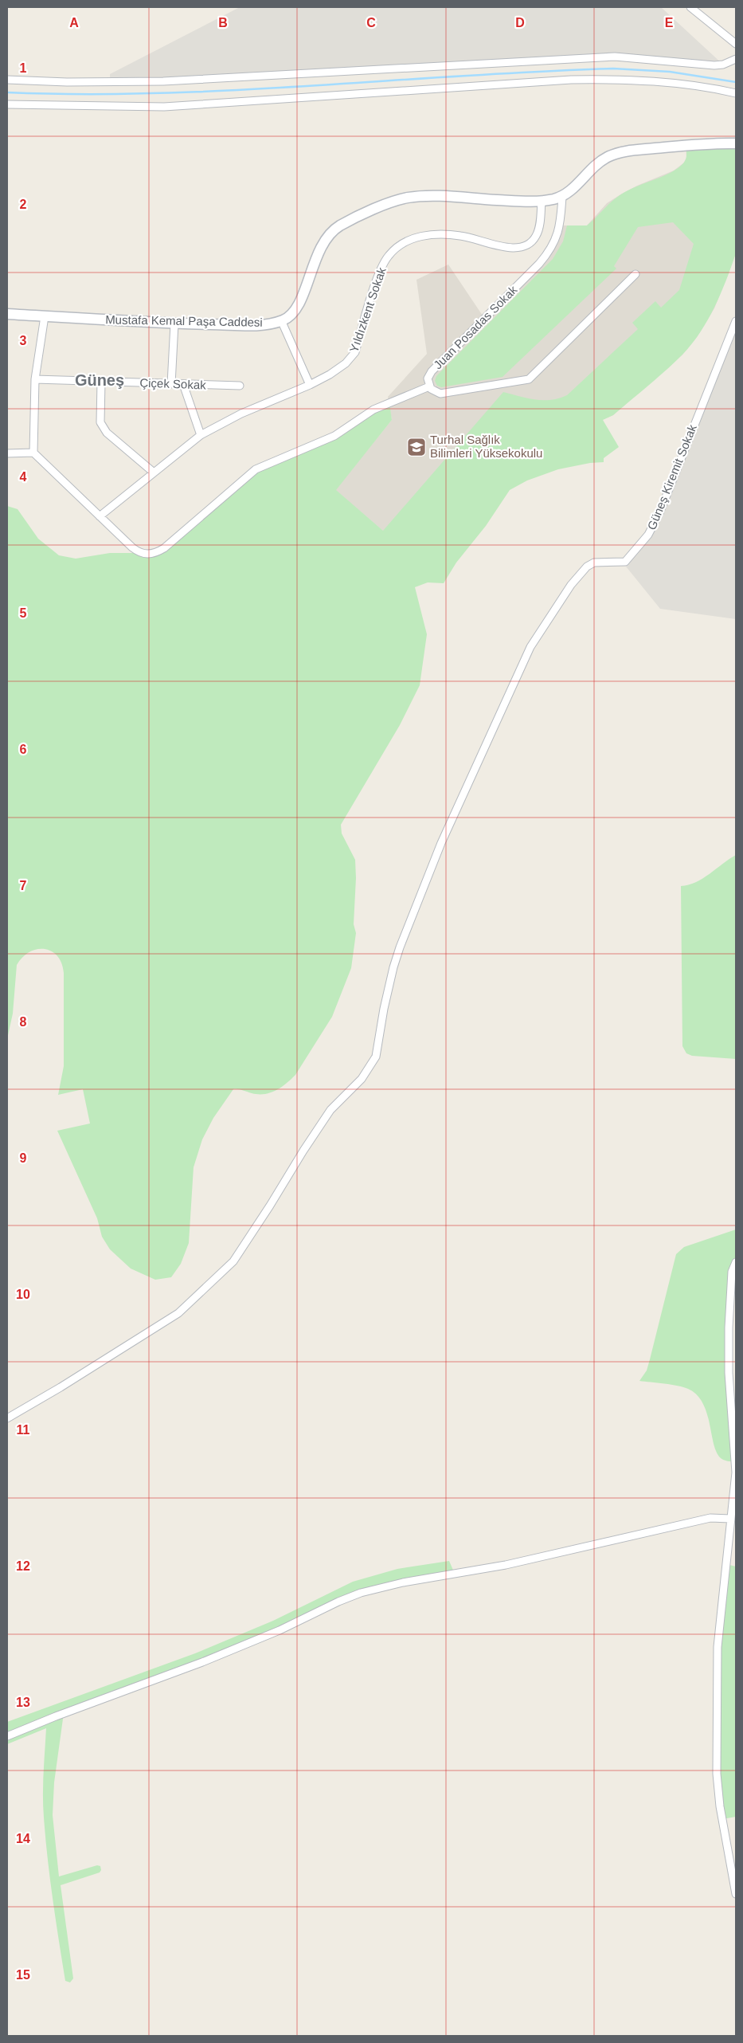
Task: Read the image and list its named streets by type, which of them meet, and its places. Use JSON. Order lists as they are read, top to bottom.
{
  "streets": {
    "street": [
      "Yıldızkent Sokak",
      "Mustafa Kemal Paşa Caddesi",
      "Juan Posadas Sokak",
      "Çiçek Sokak",
      "Güneş Kiremit Sokak"
    ]
  },
  "crossings": [
    ["Yıldızkent Sokak", "Mustafa Kemal Paşa Caddesi"],
    ["Mustafa Kemal Paşa Caddesi", "Juan Posadas Sokak"]
  ],
  "districts": ["Güneş"],
  "places": {
    "school or university": ["Turhal Sağlık Bilimleri Yüksekokulu"]
  },
  "grid": {
    "columns": [
      "A",
      "B",
      "C",
      "D",
      "E"
    ],
    "rows": [
      "1",
      "2",
      "3",
      "4",
      "5",
      "6",
      "7",
      "8",
      "9",
      "10",
      "11",
      "12",
      "13",
      "14",
      "15"
    ]
  }
}
